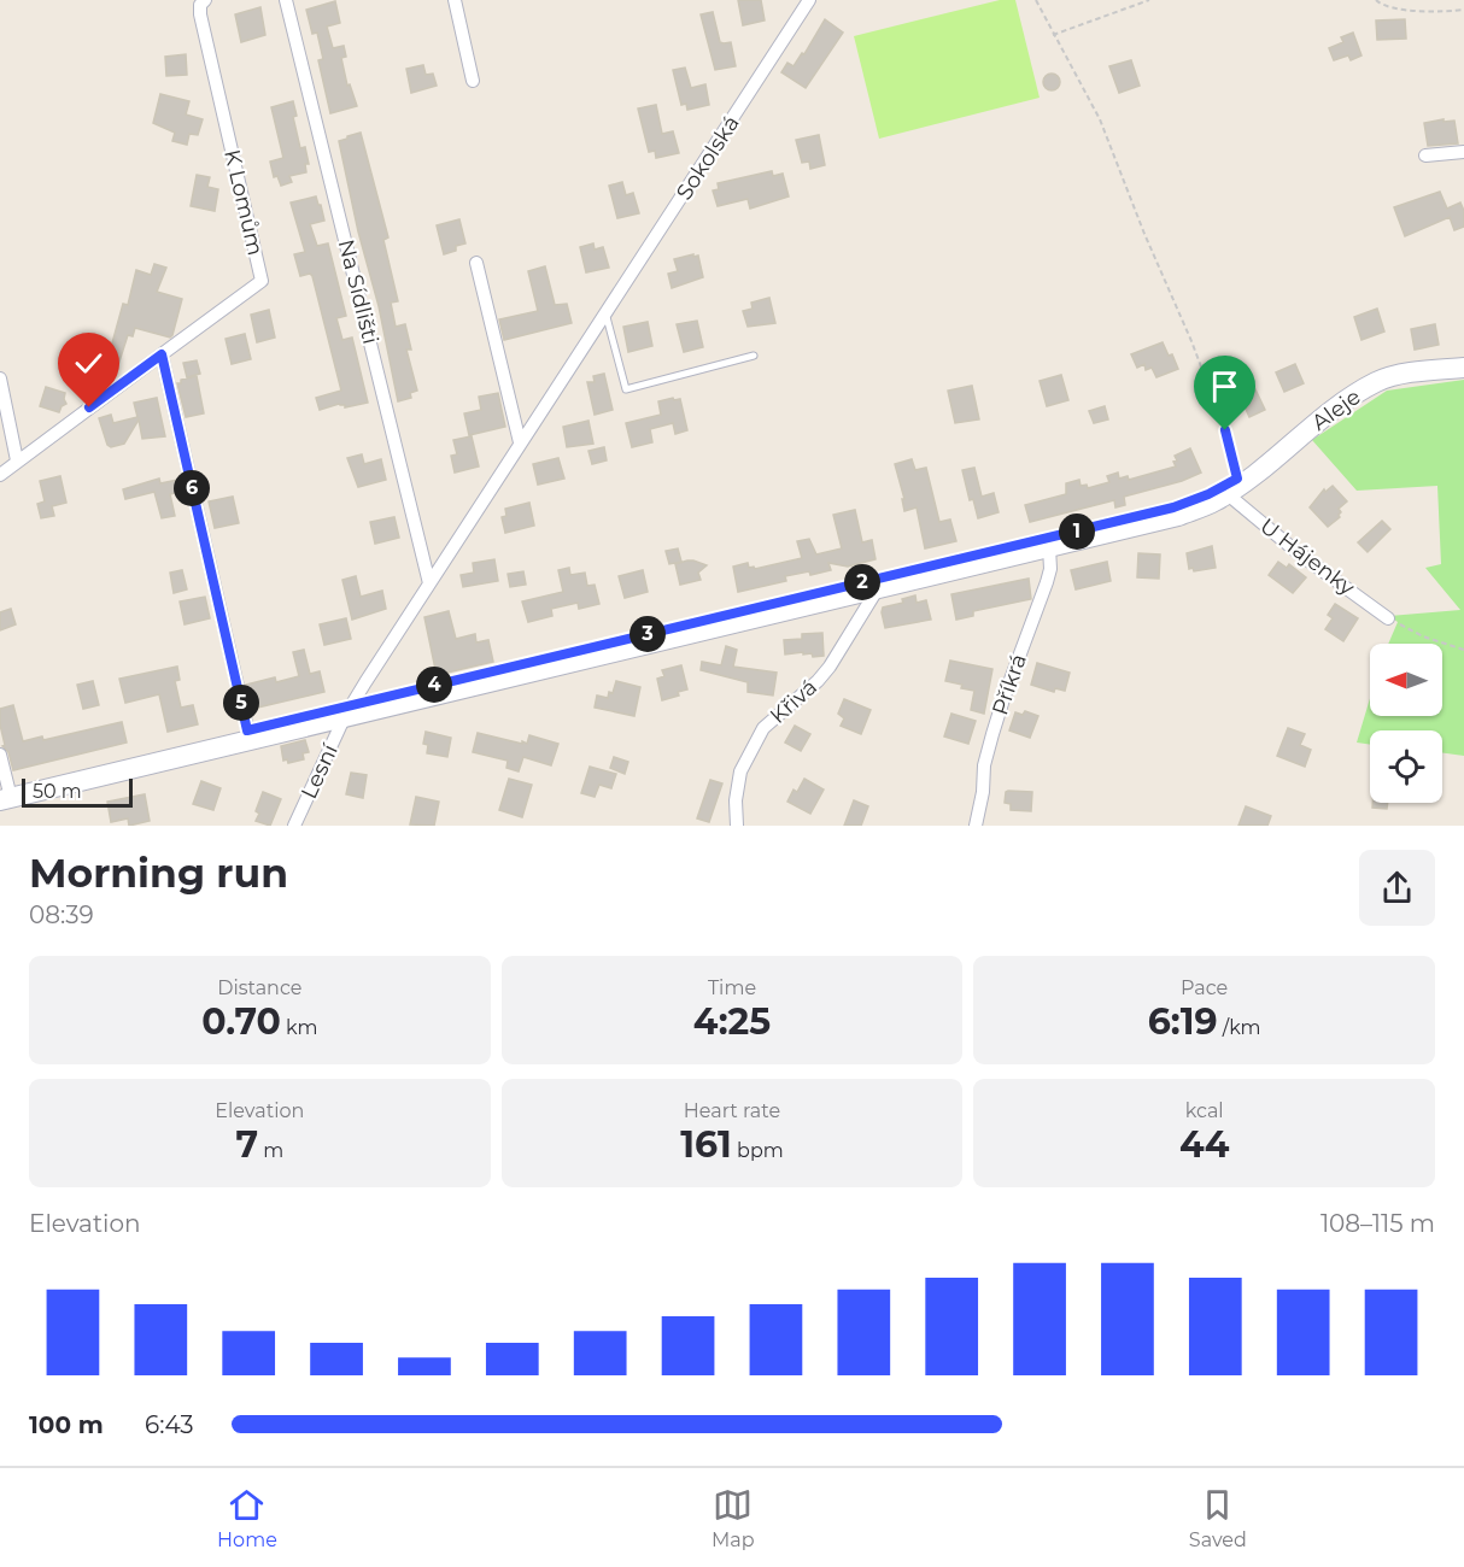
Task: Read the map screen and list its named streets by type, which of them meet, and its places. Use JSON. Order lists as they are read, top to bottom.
{
  "streets": {
    "street": [
      "Sokolská",
      "K Lomům",
      "Na Sídlišti",
      "Aleje",
      "U Hájenky",
      "Příkrá",
      "Křivá",
      "Lesní"
    ]
  },
  "crossings": [
    ["Sokolská", "Na Sídlišti"],
    ["Sokolská", "Aleje"],
    ["Sokolská", "Lesní"],
    ["Aleje", "U Hájenky"],
    ["Aleje", "Příkrá"],
    ["Aleje", "Křivá"],
    ["Aleje", "Lesní"]
  ],
  "scale_bar": "50 m",
  "north": "left",
  "page": {
    "pins": [
      "6",
      "1",
      "2",
      "3",
      "4",
      "5"
    ],
    "scale": "50 m",
    "heading": ["Morning run", "08:39"],
    "stats": [
      ["Distance", "0.70 km"],
      ["Time", "4:25"],
      ["Pace", "6:19 /km"],
      ["Elevation", "7 m"],
      ["Heart rate", "161 bpm"],
      ["kcal", "44"]
    ],
    "chart": ["Elevation", "108–115 m"],
    "list": [
      {
        "name": "100 m",
        "note": "6:43"
      }
    ],
    "tabs": ["Home", "Map", "Saved"]
  }
}
